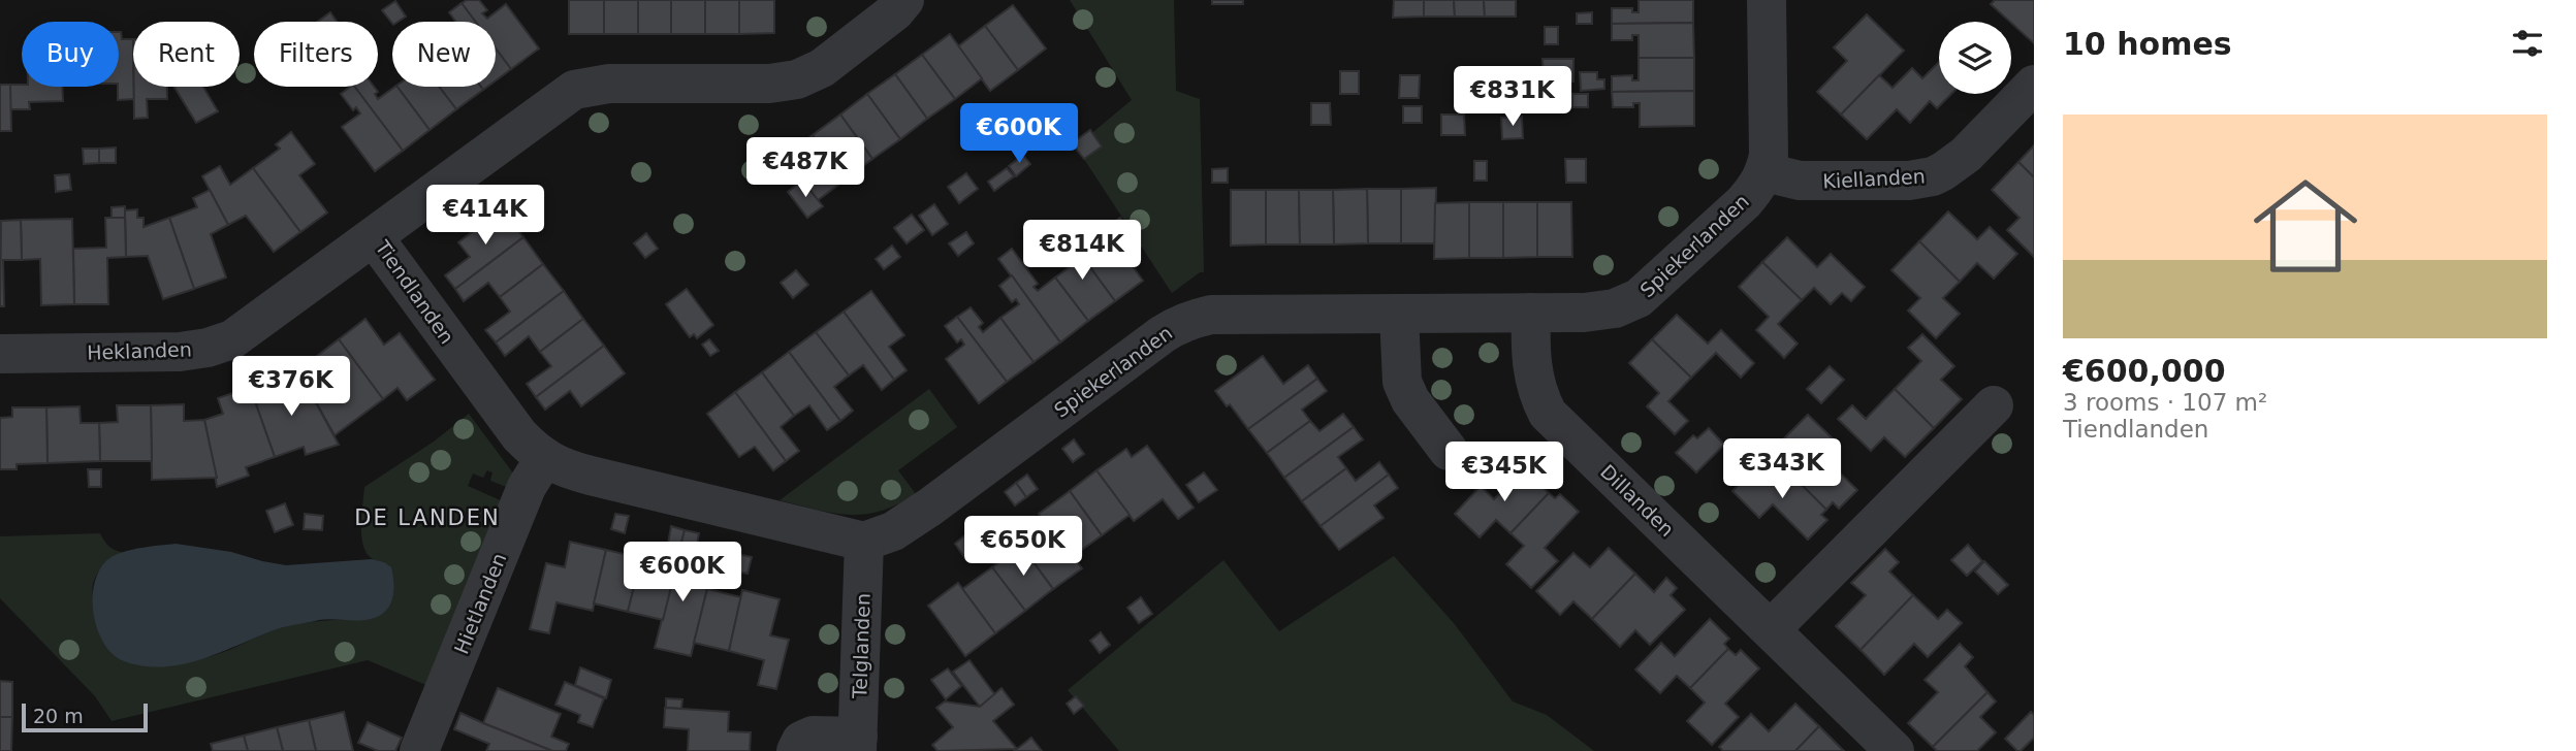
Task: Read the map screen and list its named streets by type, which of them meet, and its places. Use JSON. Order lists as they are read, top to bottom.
{
  "streets": {
    "street": [
      "Kiellanden",
      "Spiekerlanden",
      "Tiendlanden",
      "Heklanden",
      "Dillanden",
      "Hietlanden",
      "Telglanden"
    ]
  },
  "crossings": [
    ["Kiellanden", "Spiekerlanden"],
    ["Spiekerlanden", "Tiendlanden"],
    ["Spiekerlanden", "Dillanden"],
    ["Spiekerlanden", "Telglanden"],
    ["Tiendlanden", "Heklanden"],
    ["Tiendlanden", "Hietlanden"],
    ["Tiendlanden", "Telglanden"]
  ],
  "districts": ["DE LANDEN"],
  "scale_bar": "20 m",
  "page": {
    "heading": "10 homes",
    "chip": [
      "Buy",
      "Rent",
      "Filters",
      "New"
    ],
    "price": [
      "€831K",
      "€600K",
      "€487K",
      "€414K",
      "€814K",
      "€376K",
      "€343K",
      "€345K",
      "€650K",
      "€600K"
    ],
    "list": [
      {
        "name": "€600,000",
        "note": "3 rooms · 107 m² · Tiendlanden"
      }
    ],
    "scale": "20 m"
  }
}
